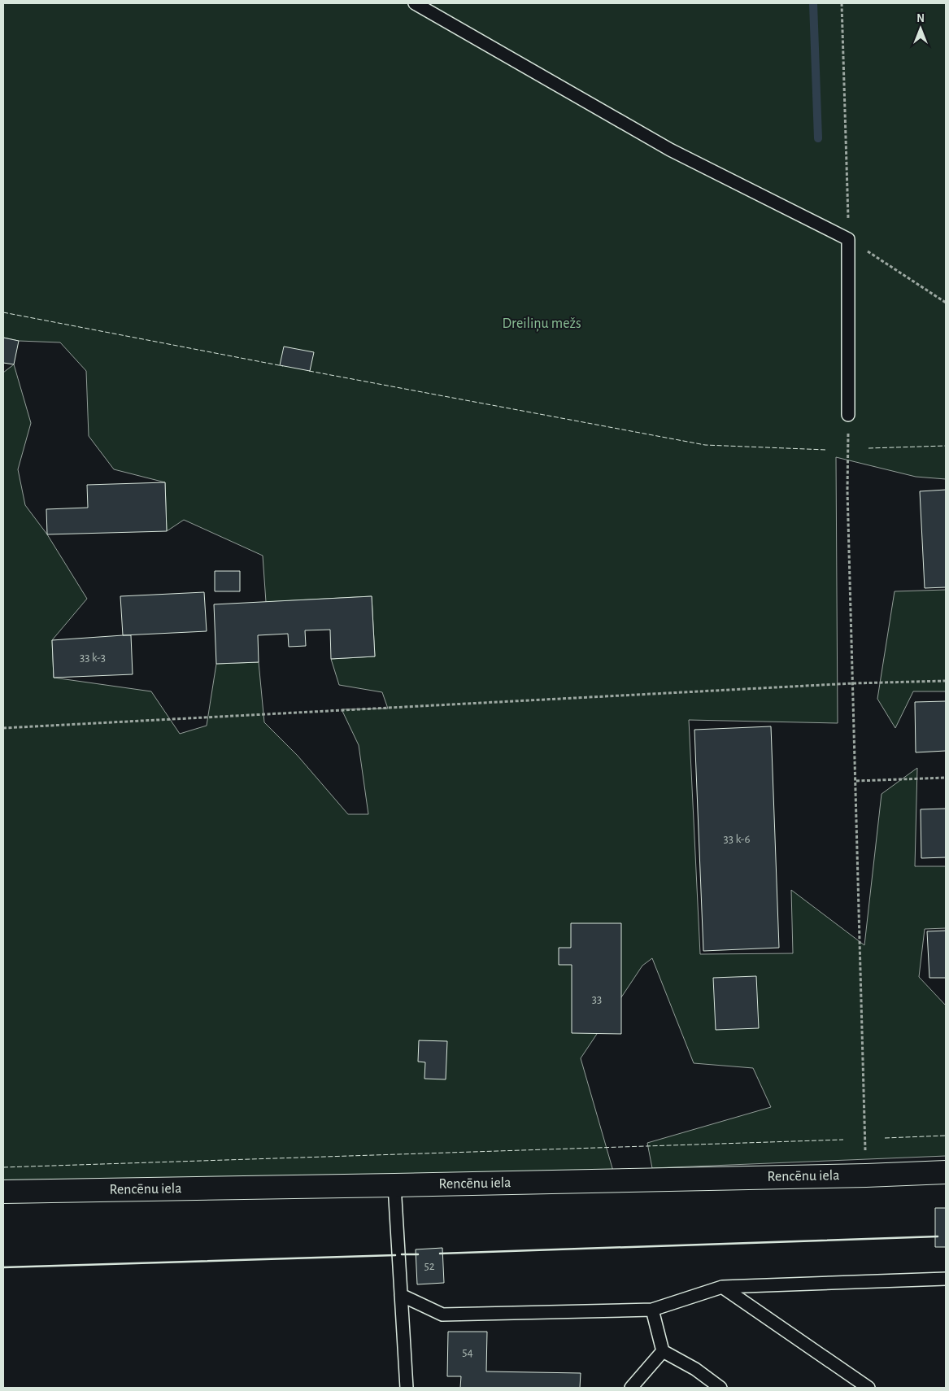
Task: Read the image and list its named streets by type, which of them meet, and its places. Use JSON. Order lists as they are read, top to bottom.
{
  "streets": {
    "street": ["Rencēnu iela"]
  },
  "parks": ["Dreiliņu mežs"],
  "house_numbers": [
    "33 k-3",
    "33 k-6",
    "33",
    "52",
    "54"
  ],
  "north": "top"
}
